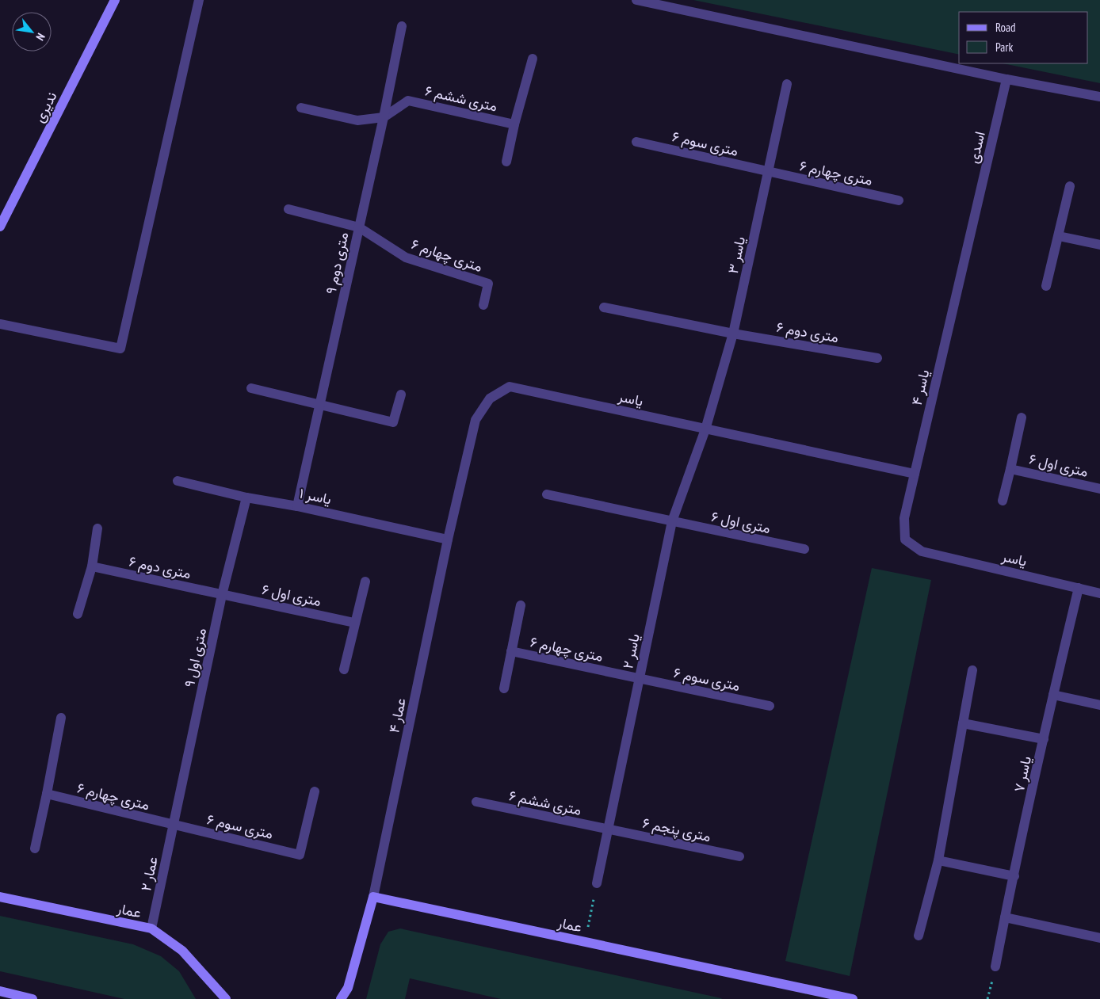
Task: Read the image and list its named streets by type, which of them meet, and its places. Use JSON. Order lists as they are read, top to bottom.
{
  "streets": {
    "street": [
      "۶ متری ششم",
      "ندیری",
      "۶ متری سوم",
      "اسدی",
      "۶ متری چهارم",
      "یاسر ۳",
      "۹ متری دوم",
      "۶ متری دوم",
      "یاسر ۴",
      "یاسر",
      "۶ متری اول",
      "یاسر ۱",
      "یاسر ۲",
      "۹ متری اول",
      "عمار ۴",
      "یاسر ۷",
      "۶ متری پنجم",
      "عمار ۲",
      "عمار"
    ]
  },
  "crossings": [
    ["۶ متری ششم", "۹ متری دوم"],
    ["۶ متری ششم", "یاسر ۲"],
    ["۶ متری ششم", "۶ متری پنجم"],
    ["۶ متری سوم", "۶ متری چهارم"],
    ["۶ متری سوم", "یاسر ۳"],
    ["۶ متری سوم", "یاسر ۲"],
    ["۶ متری سوم", "۹ متری اول"],
    ["۶ متری سوم", "عمار ۲"],
    ["اسدی", "یاسر ۴"],
    ["۶ متری چهارم", "یاسر ۳"],
    ["۶ متری چهارم", "۹ متری دوم"],
    ["۶ متری چهارم", "یاسر ۲"],
    ["۶ متری چهارم", "۹ متری اول"],
    ["۶ متری چهارم", "عمار ۲"],
    ["یاسر ۳", "۶ متری دوم"],
    ["یاسر ۳", "یاسر"],
    ["یاسر ۳", "یاسر ۲"],
    ["۹ متری دوم", "یاسر ۱"],
    ["۶ متری دوم", "۶ متری اول"],
    ["۶ متری دوم", "۹ متری اول"],
    ["یاسر ۴", "یاسر"],
    ["یاسر", "یاسر ۱"],
    ["یاسر", "یاسر ۲"],
    ["یاسر", "عمار ۴"],
    ["یاسر", "یاسر ۷"],
    ["۶ متری اول", "یاسر ۲"],
    ["۶ متری اول", "۹ متری اول"],
    ["یاسر ۱", "۹ متری اول"],
    ["یاسر ۱", "عمار ۴"],
    ["یاسر ۲", "۶ متری پنجم"],
    ["۹ متری اول", "عمار ۲"],
    ["عمار ۴", "عمار"],
    ["عمار ۲", "عمار"]
  ],
  "legend": ["Road", "Park"],
  "north": "bottom right"
}
